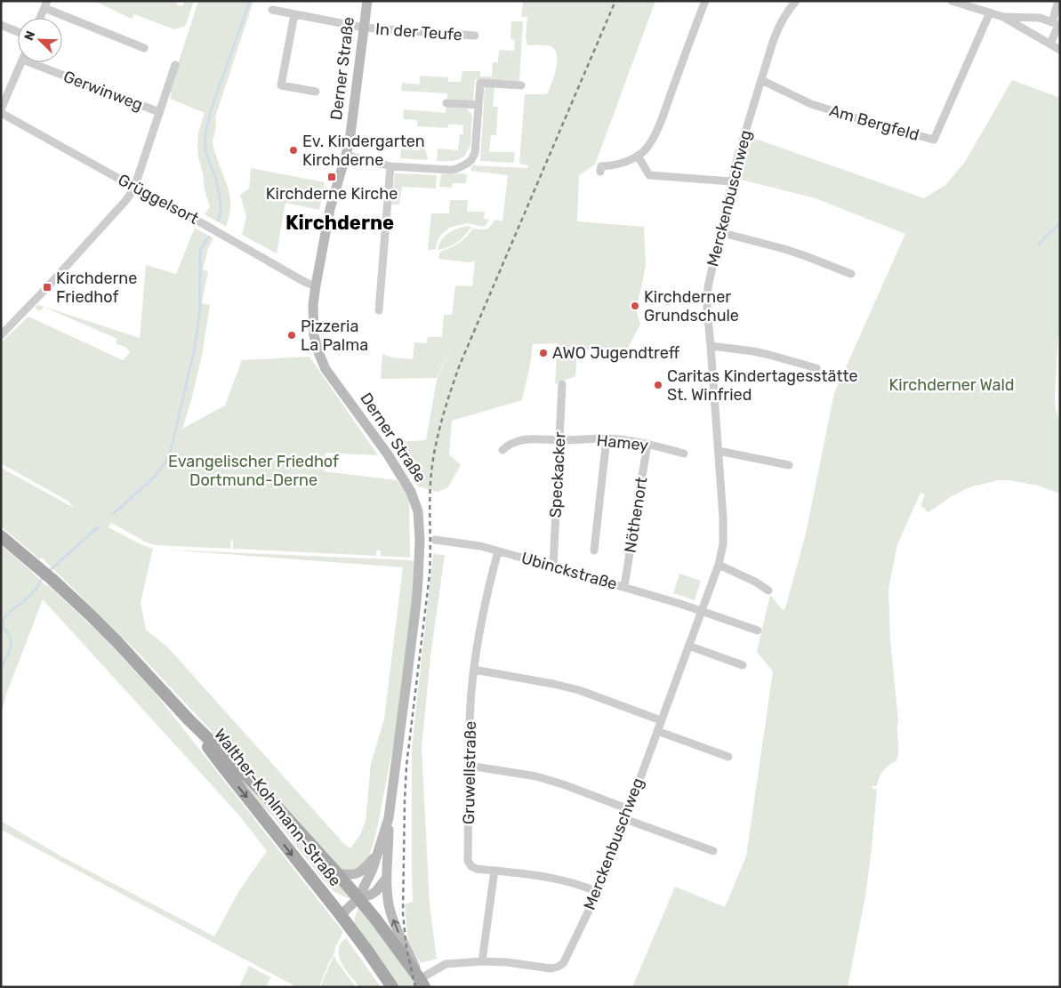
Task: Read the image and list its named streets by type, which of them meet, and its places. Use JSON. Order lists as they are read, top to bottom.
{
  "streets": {
    "main road": ["Derner Straße", "Walther-Kohlmann-Straße"],
    "street": [
      "In der Teufe",
      "Gerwinweg",
      "Am Bergfeld",
      "Merckenbuschweg",
      "Grüggelsort",
      "Hamey",
      "Speckacker",
      "Nöthenort",
      "Ubinckstraße",
      "Gruwellstraße"
    ]
  },
  "crossings": [
    ["In der Teufe", "Derner Straße"],
    ["Derner Straße", "Grüggelsort"],
    ["Derner Straße", "Walther-Kohlmann-Straße"],
    ["Am Bergfeld", "Merckenbuschweg"],
    ["Merckenbuschweg", "Ubinckstraße"],
    ["Merckenbuschweg", "Gruwellstraße"],
    ["Merckenbuschweg", "Walther-Kohlmann-Straße"],
    ["Hamey", "Speckacker"],
    ["Hamey", "Nöthenort"],
    ["Speckacker", "Ubinckstraße"],
    ["Nöthenort", "Ubinckstraße"],
    ["Ubinckstraße", "Gruwellstraße"]
  ],
  "districts": ["Kirchderne"],
  "parks": ["Kirchderner Wald", "Evangelischer Friedhof Dortmund-Derne"],
  "places": {
    "other": [
      "Ev. Kindergarten Kirchderne",
      "Kirchderner Grundschule",
      "Pizzeria La Palma",
      "AWO Jugendtreff",
      "Caritas Kindertagesstätte St. Winfried"
    ],
    "transit": ["Kirchderne Kirche", "Kirchderne Friedhof"]
  },
  "north": "top left"
}
